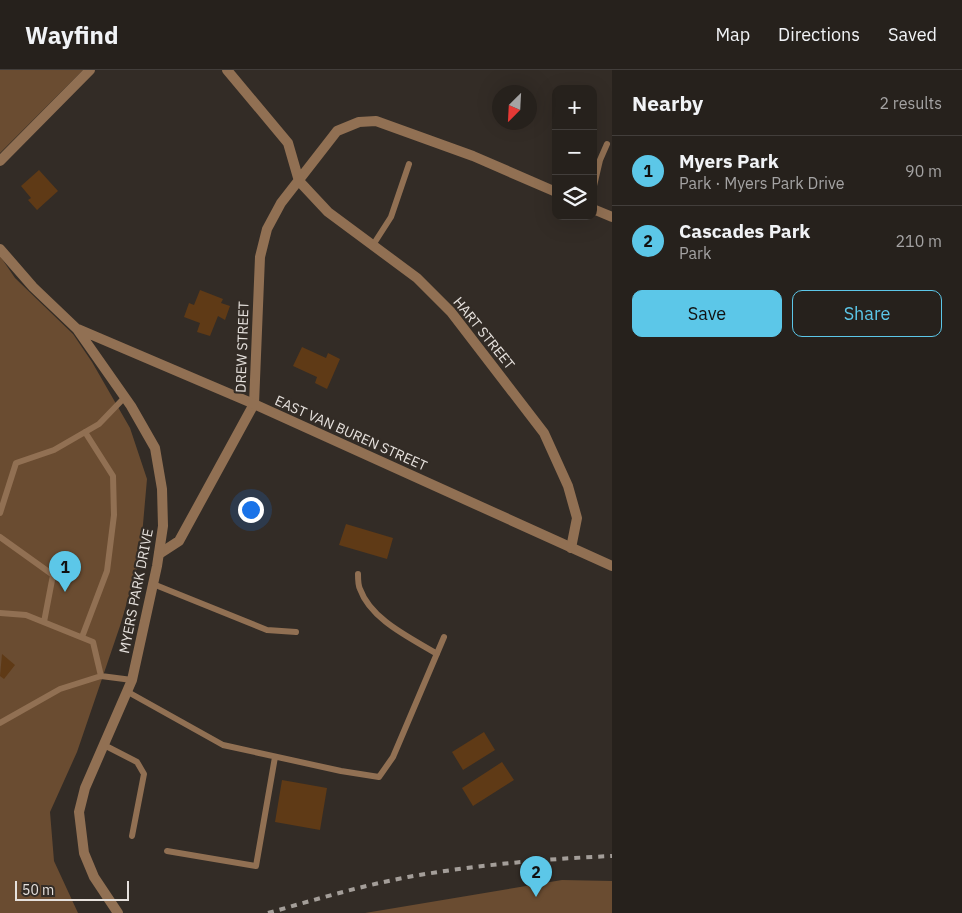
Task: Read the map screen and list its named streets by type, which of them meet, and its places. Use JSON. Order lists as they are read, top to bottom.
{
  "streets": {
    "street": [
      "HART STREET",
      "DREW STREET",
      "EAST VAN BUREN STREET",
      "MYERS PARK DRIVE"
    ]
  },
  "crossings": [
    ["HART STREET", "DREW STREET"],
    ["HART STREET", "EAST VAN BUREN STREET"],
    ["DREW STREET", "EAST VAN BUREN STREET"],
    ["DREW STREET", "MYERS PARK DRIVE"],
    ["EAST VAN BUREN STREET", "MYERS PARK DRIVE"]
  ],
  "scale_bar": "50 m",
  "north": "bottom left",
  "page": {
    "header": "Wayfind",
    "nav": ["Map", "Directions", "Saved"],
    "heading": ["Nearby", "2 results"],
    "map_buttons": ["+", "−"],
    "list": [
      {
        "mark": "1",
        "name": "Myers Park",
        "note": "Park · Myers Park Drive",
        "value": "90 m"
      },
      {
        "mark": "2",
        "name": "Cascades Park",
        "note": "Park",
        "value": "210 m"
      }
    ],
    "buttons": ["Save", "Share"],
    "pins": ["1", "2"],
    "scale": "50 m"
  }
}
